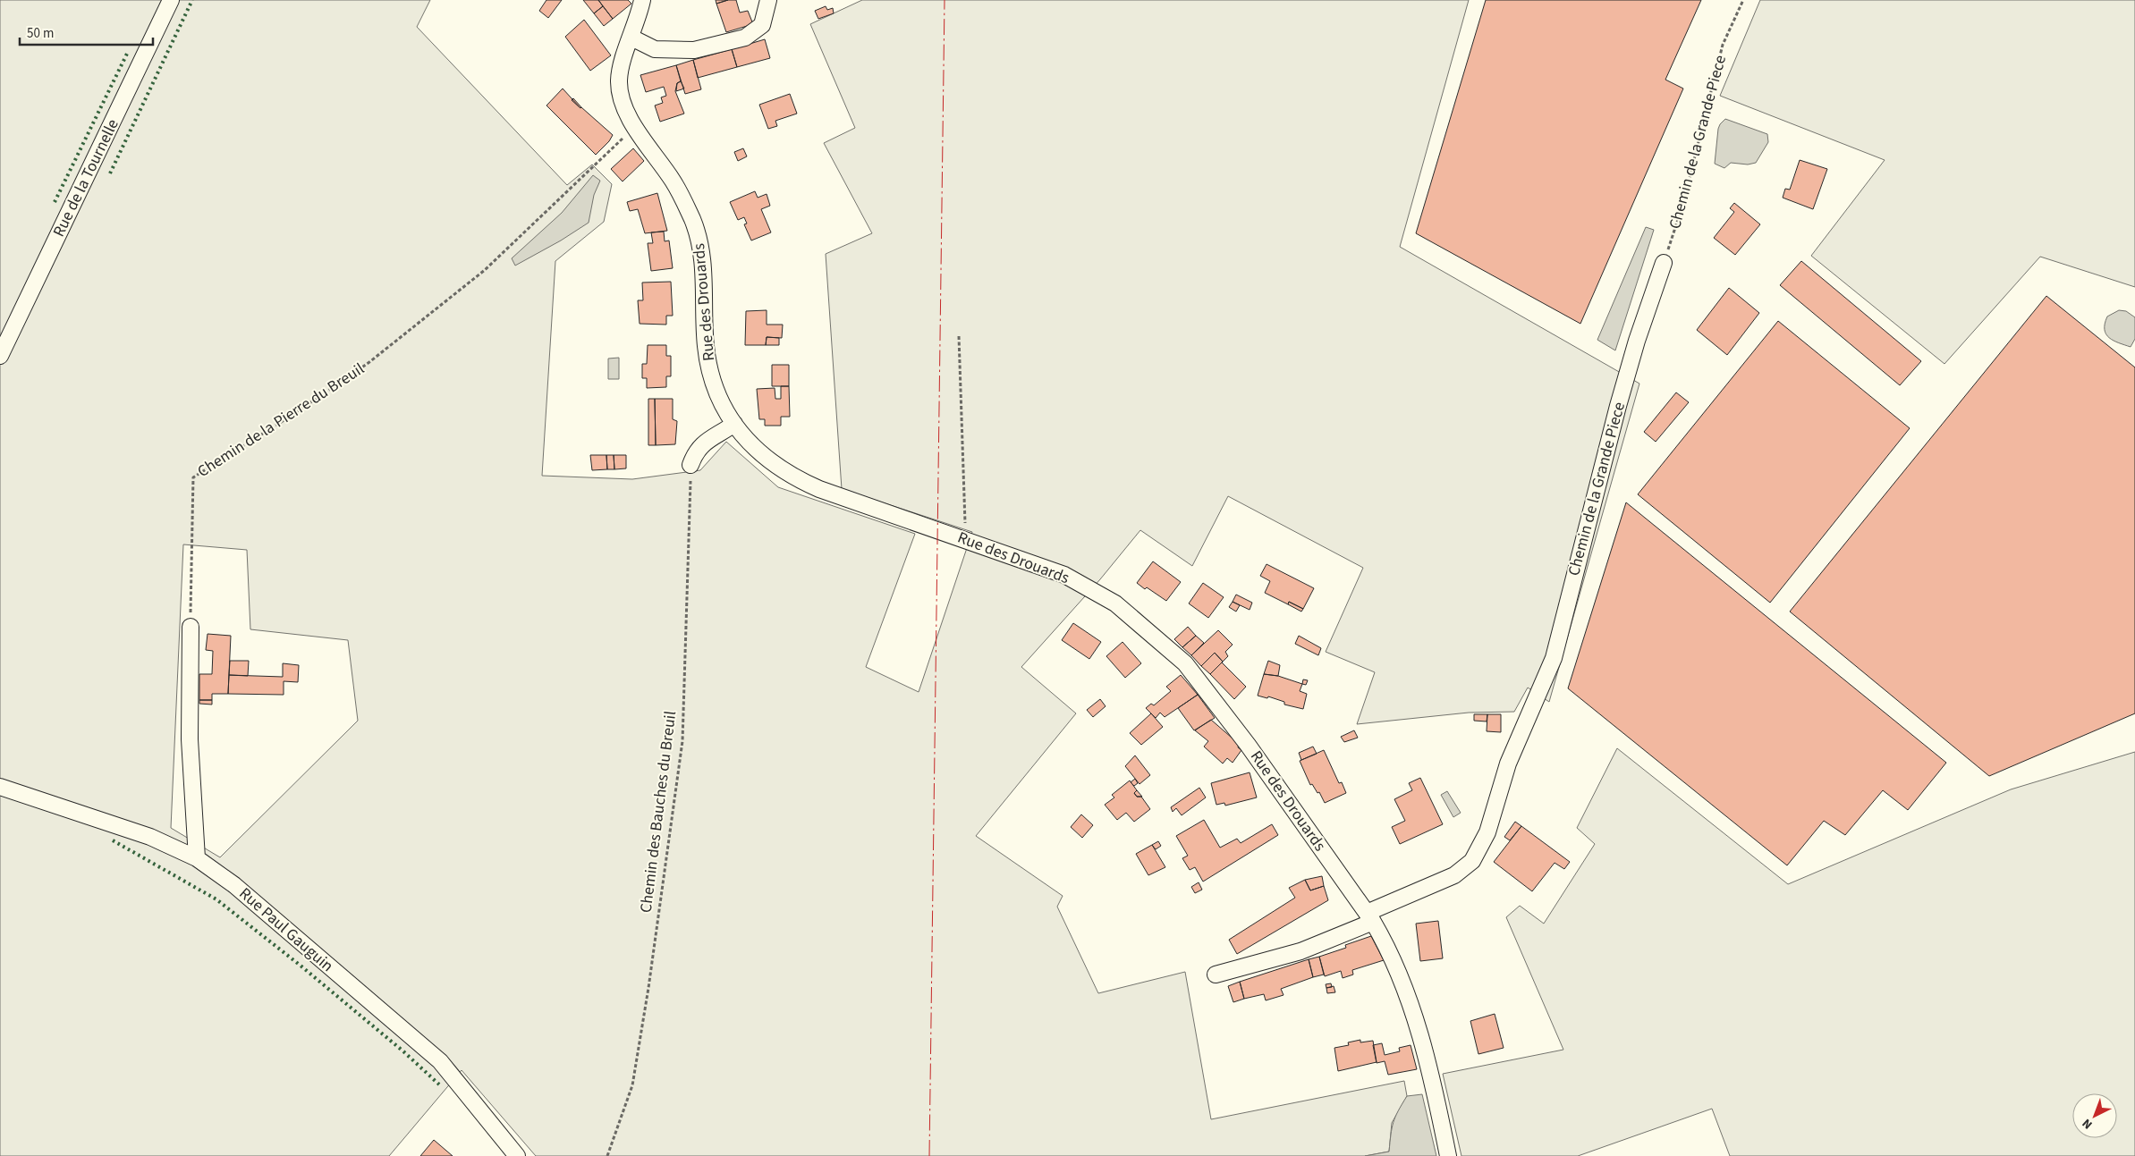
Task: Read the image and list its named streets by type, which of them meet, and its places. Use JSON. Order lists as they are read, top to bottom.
{
  "streets": {
    "street": [
      "Chemin de la Grande Piece",
      "Rue de la Tournelle",
      "Rue des Drouards",
      "Rue Paul Gauguin"
    ],
    "path": ["Chemin de la Pierre du Breuil", "Chemin des Bauches du Breuil"]
  },
  "crossings": [
    ["Chemin de la Grande Piece", "Rue des Drouards"],
    ["Rue des Drouards", "Chemin de la Pierre du Breuil"]
  ],
  "scale_bar": "50 m",
  "north": "bottom left"
}
